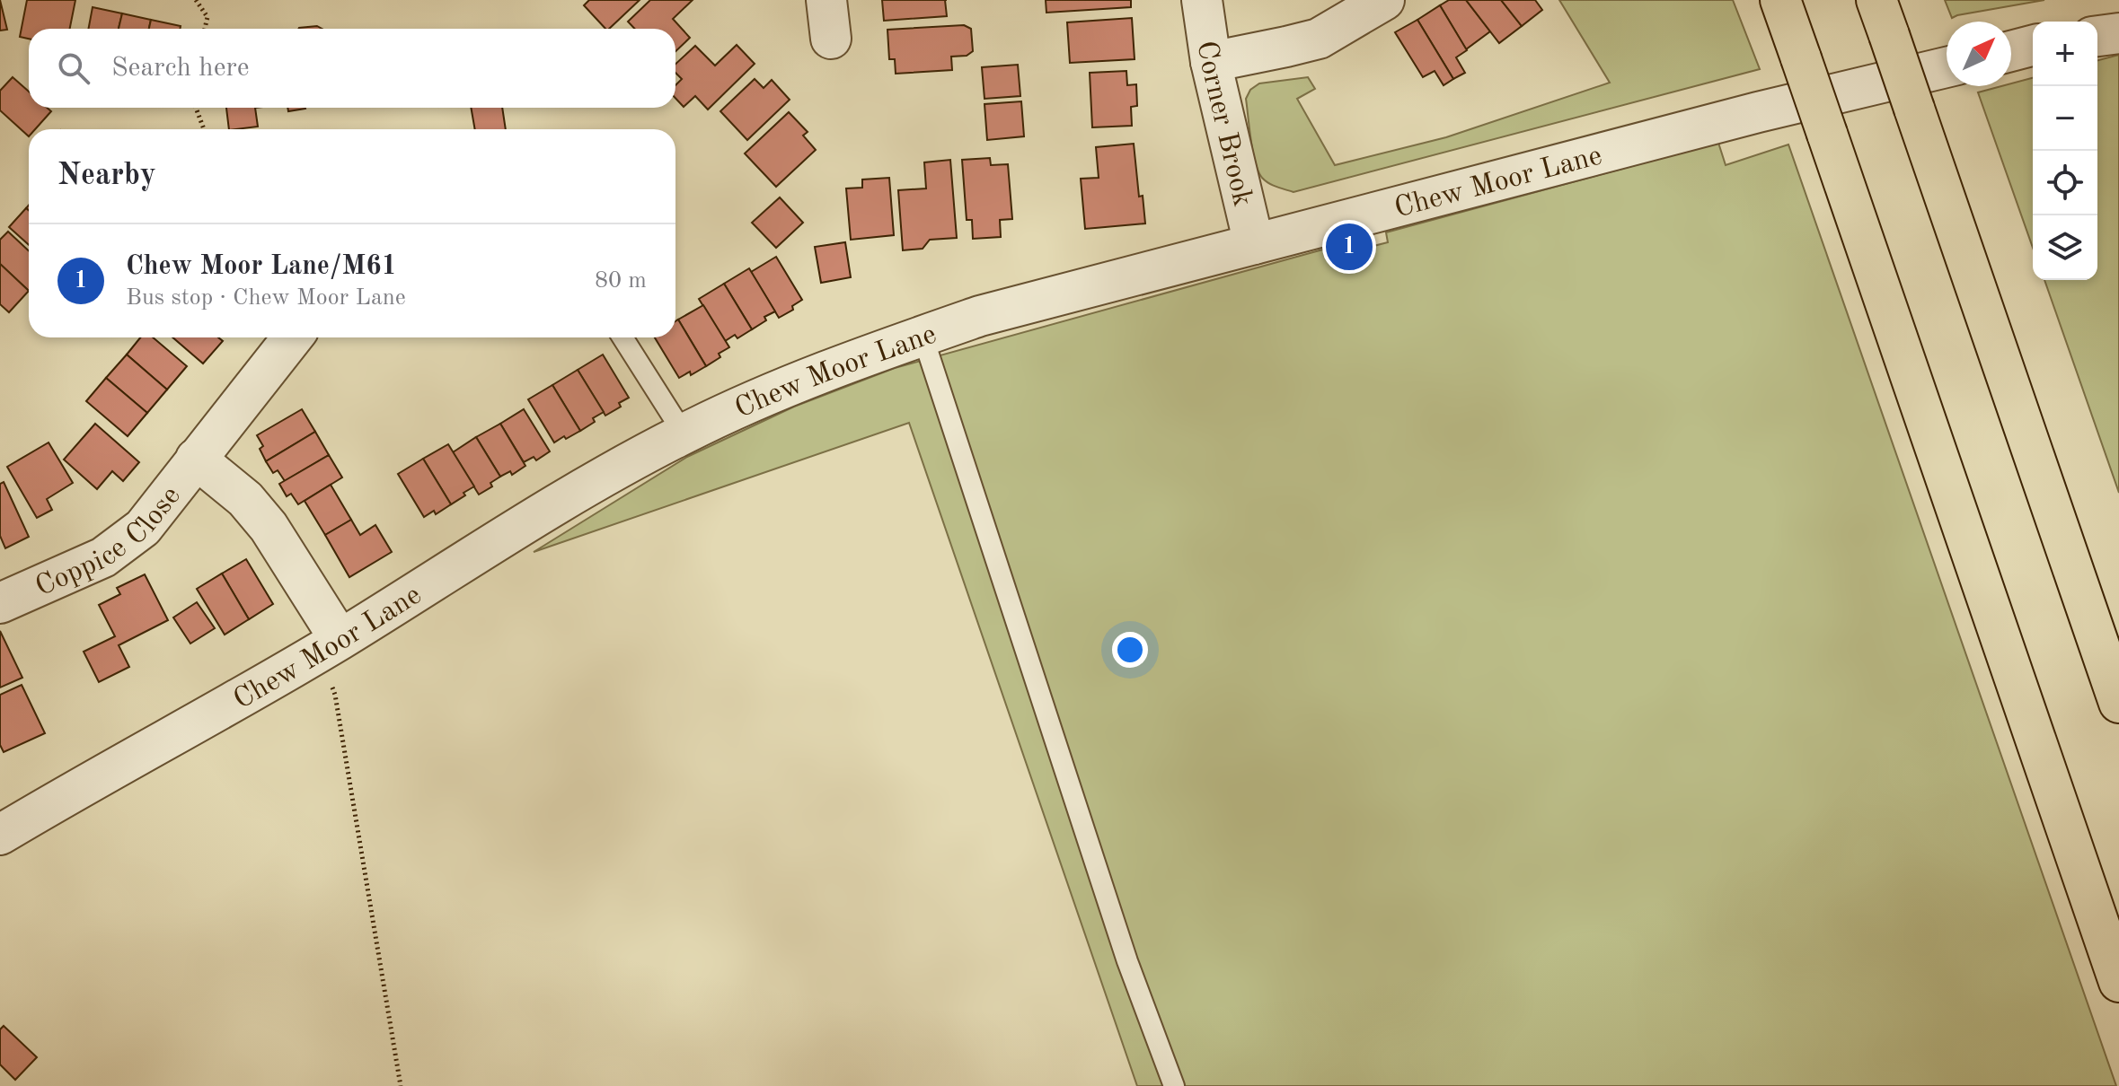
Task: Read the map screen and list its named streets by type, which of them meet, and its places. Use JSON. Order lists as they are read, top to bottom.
{
  "streets": {
    "street": ["Corner Brook", "Chew Moor Lane", "Coppice Close"]
  },
  "crossings": [
    ["Corner Brook", "Chew Moor Lane"],
    ["Chew Moor Lane", "Coppice Close"]
  ],
  "north": "top right",
  "page": {
    "map_buttons": ["+", "−"],
    "search": "Search here",
    "heading": "Nearby",
    "pins": "1",
    "list": [
      {
        "mark": "1",
        "name": "Chew Moor Lane/M61",
        "note": "Bus stop · Chew Moor Lane",
        "value": "80 m"
      }
    ]
  }
}
